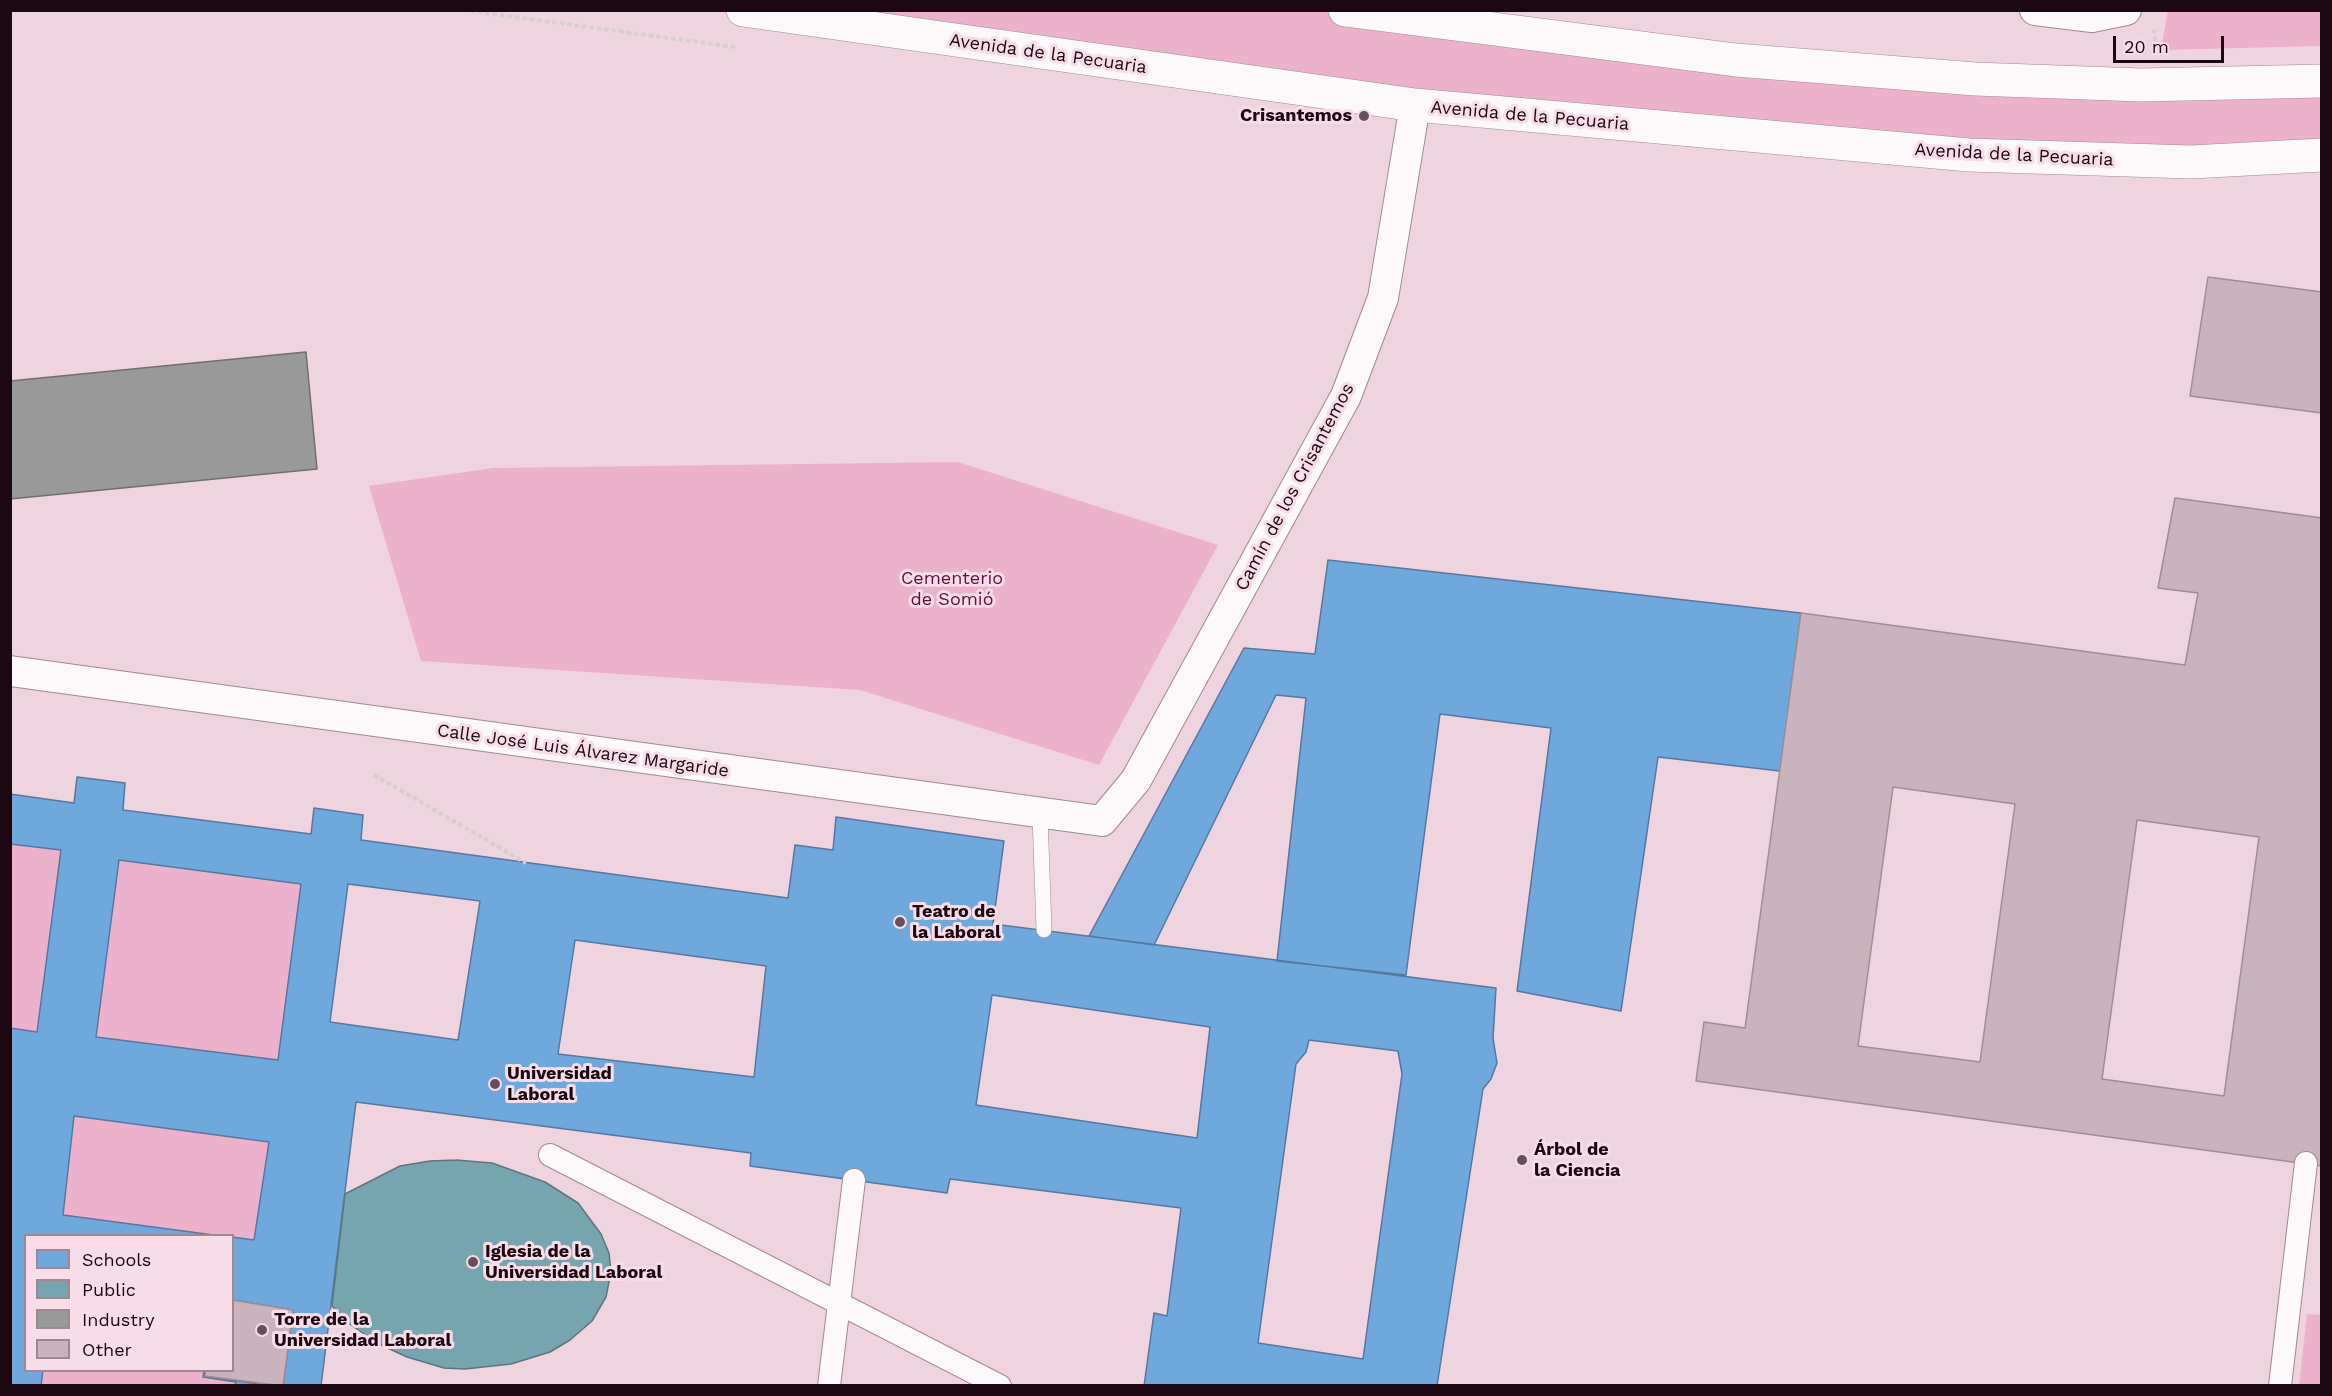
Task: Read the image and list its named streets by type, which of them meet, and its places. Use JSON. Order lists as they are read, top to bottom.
{
  "streets": {
    "street": ["Avenida de la Pecuaria", "Camín de los Crisantemos", "Calle José Luis Álvarez Margaride"]
  },
  "crossings": [
    ["Avenida de la Pecuaria", "Camín de los Crisantemos"],
    ["Camín de los Crisantemos", "Calle José Luis Álvarez Margaride"]
  ],
  "parks": ["Cementerio de Somió"],
  "places": [
    "Crisantemos",
    "Teatro de la Laboral",
    "Universidad Laboral",
    "Árbol de la Ciencia",
    "Iglesia de la Universidad Laboral",
    "Torre de la Universidad Laboral"
  ],
  "legend": [
    "Schools",
    "Public",
    "Industry",
    "Other"
  ],
  "scale_bar": "20 m"
}
